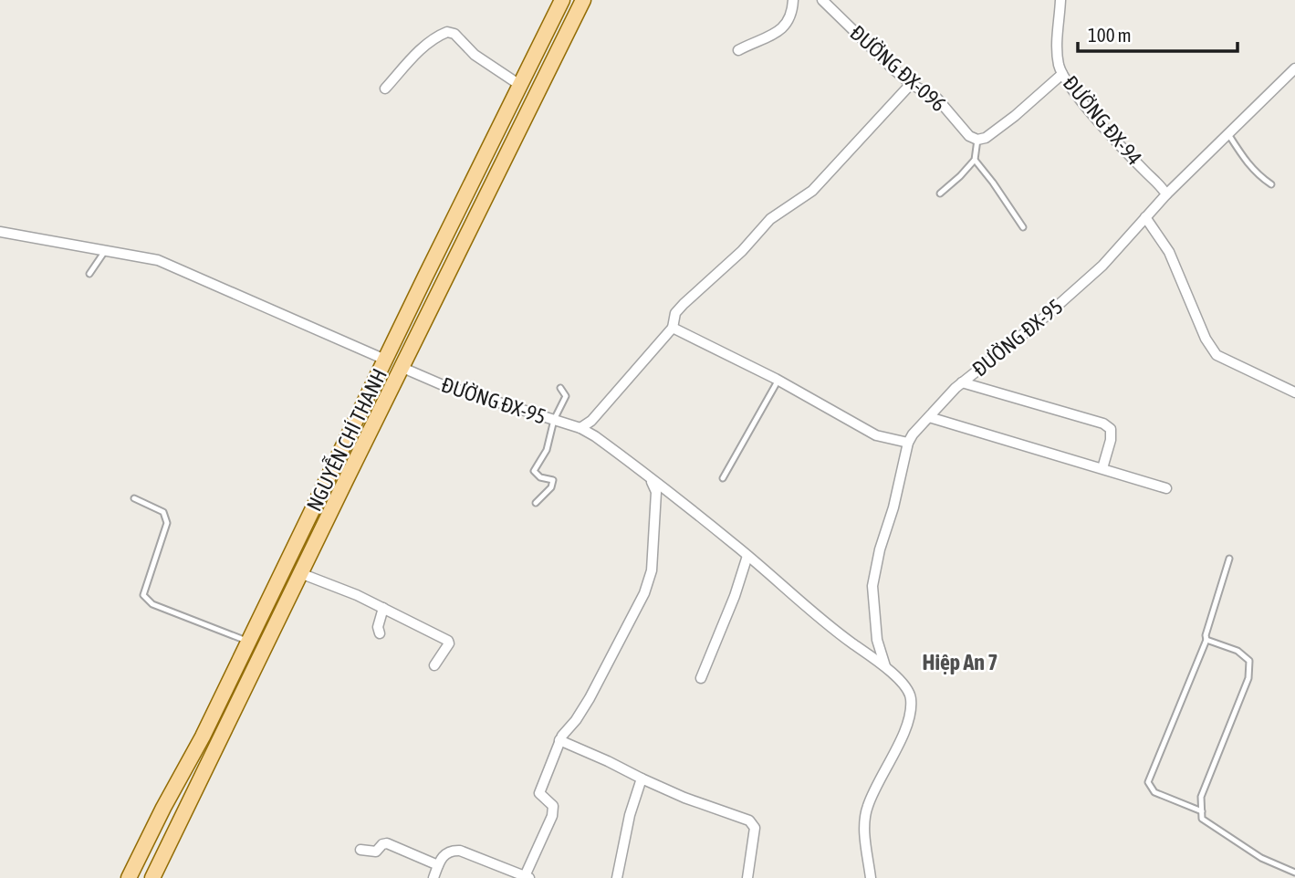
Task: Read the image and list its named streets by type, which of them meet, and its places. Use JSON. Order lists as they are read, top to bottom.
{
  "streets": {
    "main road": ["NGUYỄN CHÍ THANH"],
    "street": ["ĐƯỜNG ĐX-096", "ĐƯỜNG ĐX-94", "ĐƯỜNG ĐX-95"]
  },
  "crossings": [
    ["ĐƯỜNG ĐX-94", "ĐƯỜNG ĐX-95"],
    ["ĐƯỜNG ĐX-95", "NGUYỄN CHÍ THANH"]
  ],
  "districts": ["Hiệp An 7"],
  "scale_bar": "100 m"
}
